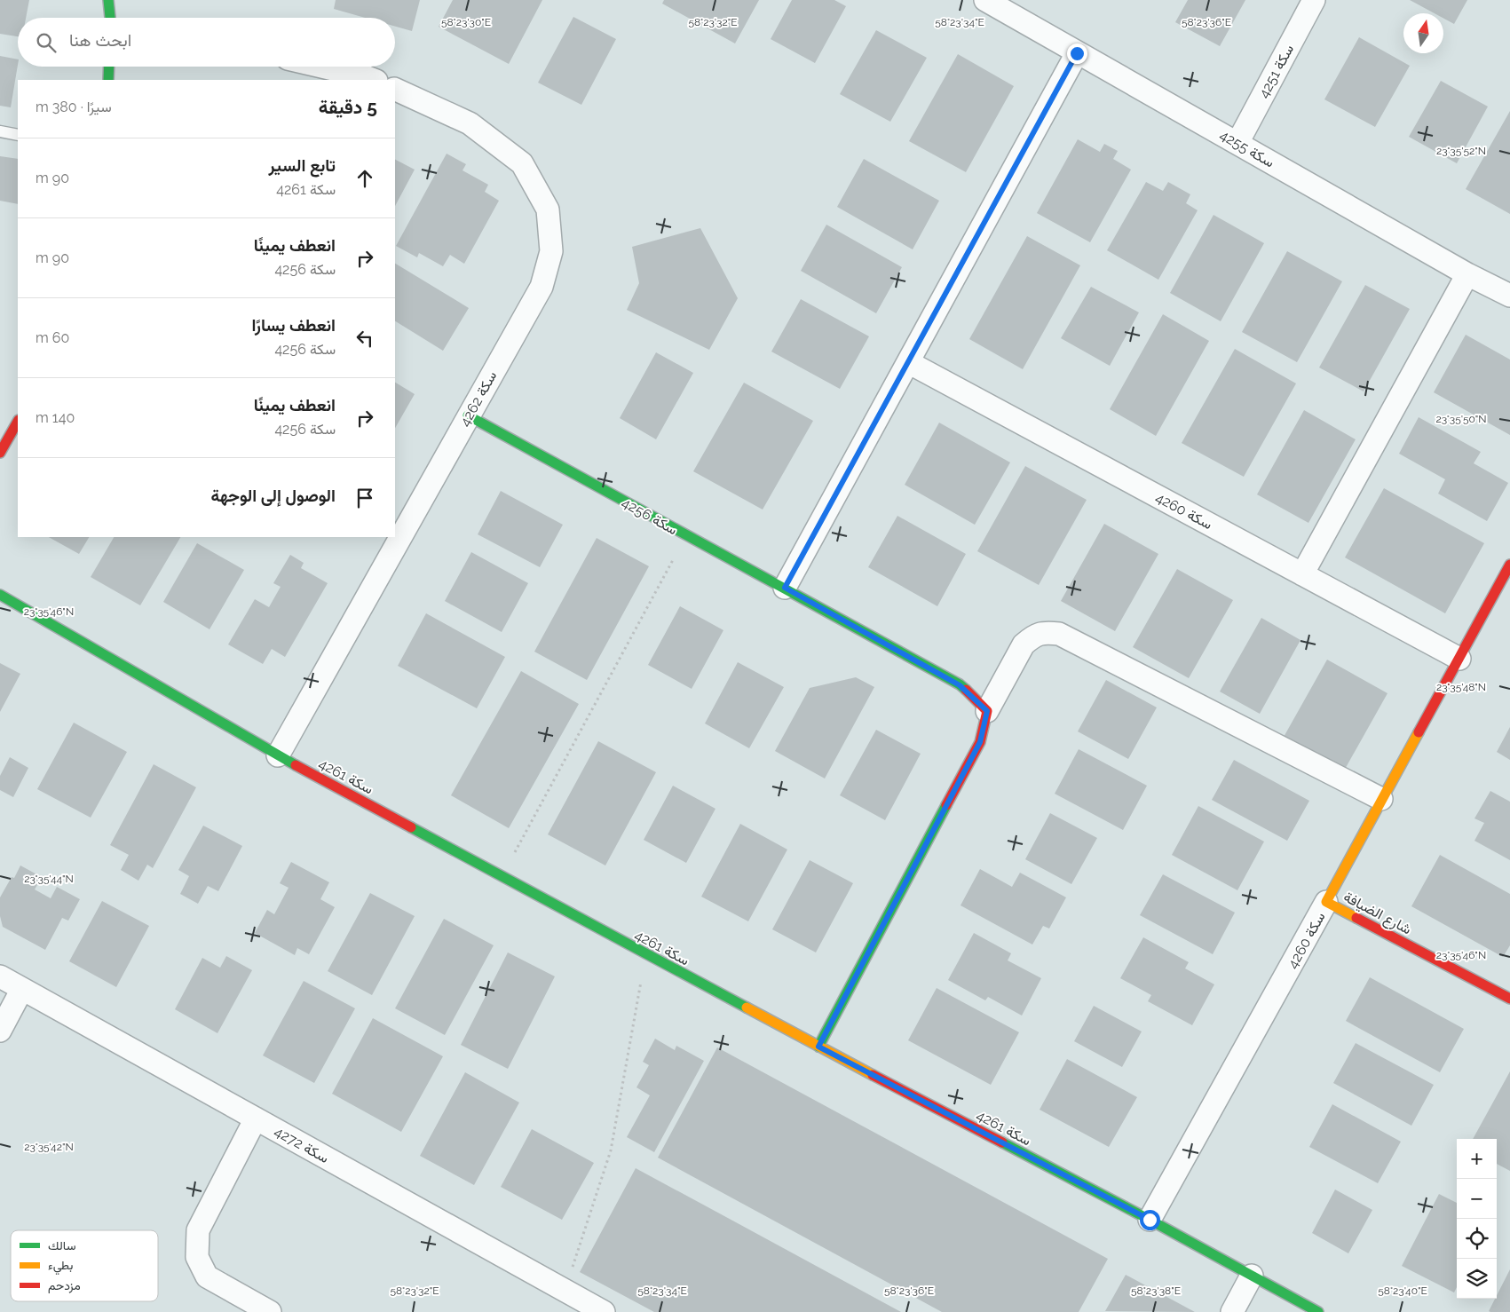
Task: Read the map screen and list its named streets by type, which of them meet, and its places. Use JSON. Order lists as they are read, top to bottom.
{
  "streets": {
    "street": [
      "سكة 4251",
      "سكة 4255",
      "سكة 4262",
      "سكة 4260",
      "سكة 4256",
      "سكة 4261",
      "شارع الضيافة",
      "سكة 4272"
    ]
  },
  "crossings": [
    ["سكة 4251", "سكة 4255"],
    ["سكة 4262", "سكة 4256"],
    ["سكة 4262", "سكة 4261"],
    ["سكة 4260", "سكة 4261"],
    ["سكة 4260", "شارع الضيافة"]
  ],
  "legend": ["سالك", "بطيء", "مزدحم"],
  "north": "top",
  "page": {
    "search": "ابحث هنا",
    "heading": ["5 دقيقة", "سيرًا · 380 m"],
    "list": [
      ["تابع السير", "سكة 4261", "90 m"],
      ["انعطف يمينًا", "سكة 4256", "90 m"],
      ["انعطف يسارًا", "سكة 4256", "60 m"],
      ["انعطف يمينًا", "سكة 4256", "140 m"],
      "الوصول إلى الوجهة"
    ],
    "map_buttons": ["+", "−"]
  },
  "coordinates": [
    "58°23'30\"E",
    "58°23'32\"E",
    "58°23'34\"E",
    "58°23'36\"E",
    "23°35'52\"N",
    "23°35'50\"N",
    "23°35'46\"N",
    "23°35'48\"N",
    "23°35'44\"N",
    "23°35'42\"N",
    "58°23'38\"E",
    "58°23'40\"E"
  ]
}
